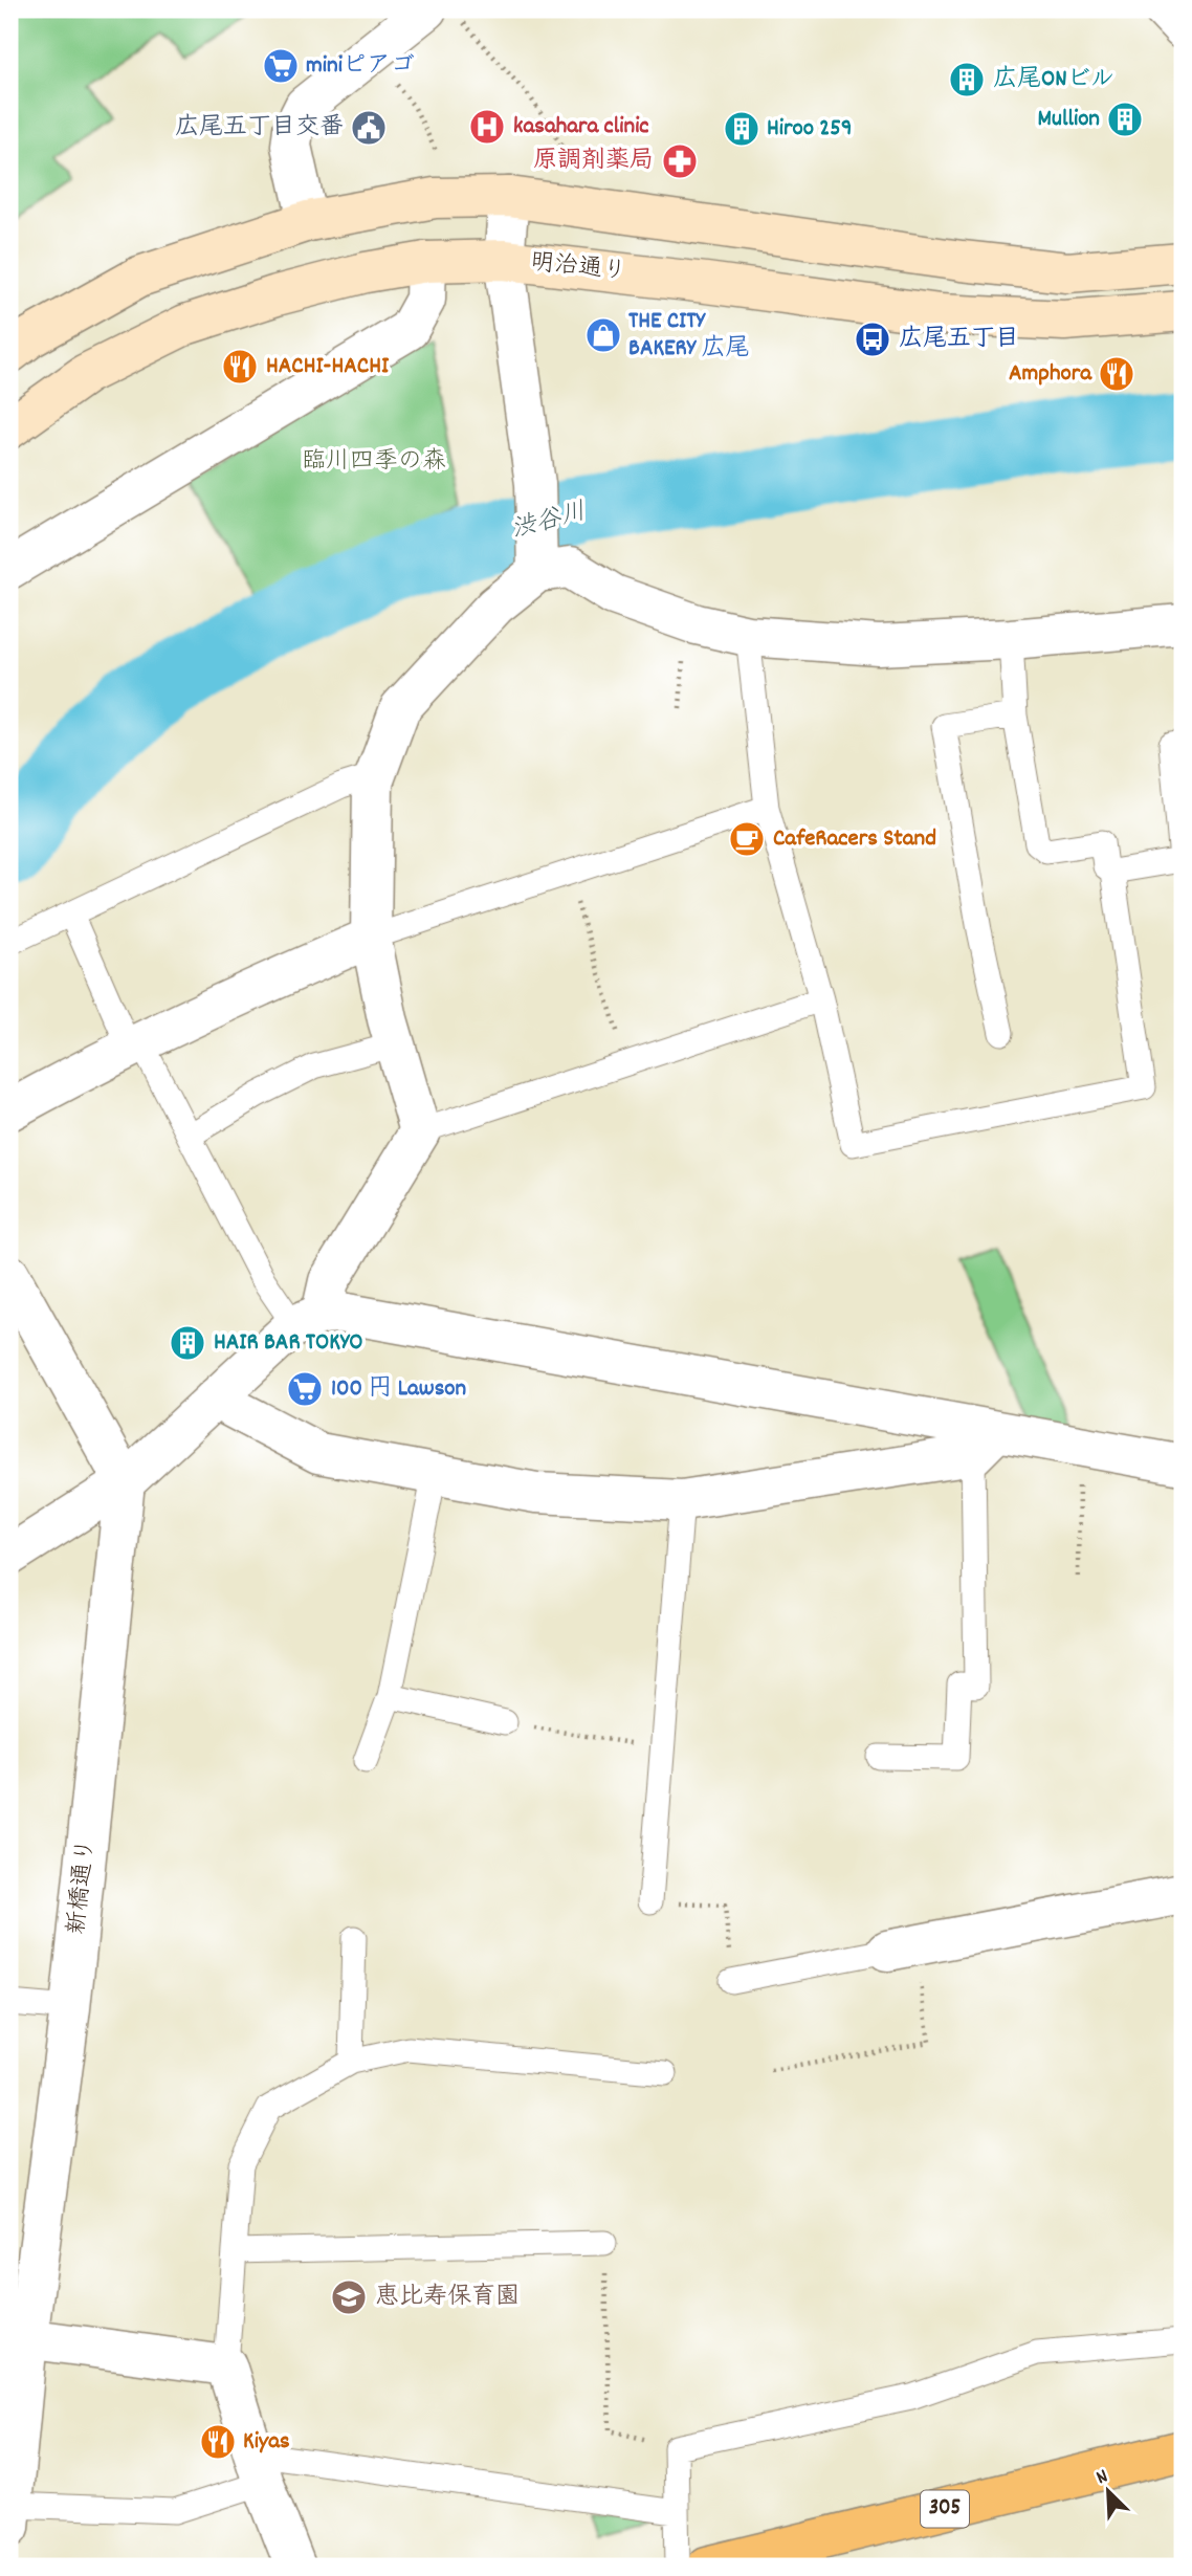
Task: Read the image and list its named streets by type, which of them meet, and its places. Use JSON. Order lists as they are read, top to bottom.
{
  "streets": {
    "main road": ["明治通り", "305"],
    "street": ["新橋通り"]
  },
  "water": ["渋谷川"],
  "parks": ["臨川四季の森"],
  "places": {
    "supermarket": ["miniピアゴ", "100 円 Lawson"],
    "building": [
      "広尾ONビル",
      "Mullion",
      "Hiroo 259",
      "HAIR BAR TOKYO"
    ],
    "hospital": ["kasahara clinic"],
    "public building": ["広尾五丁目交番"],
    "pharmacy": ["原調剤薬局"],
    "shop": ["THE CITY BAKERY 広尾"],
    "bus stop": ["広尾五丁目"],
    "restaurant": ["HACHI-HACHI", "Amphora", "Kiyas"],
    "cafe": ["CafeRacers Stand"],
    "school or university": ["恵比寿保育園"]
  },
  "north": "top left"
}
